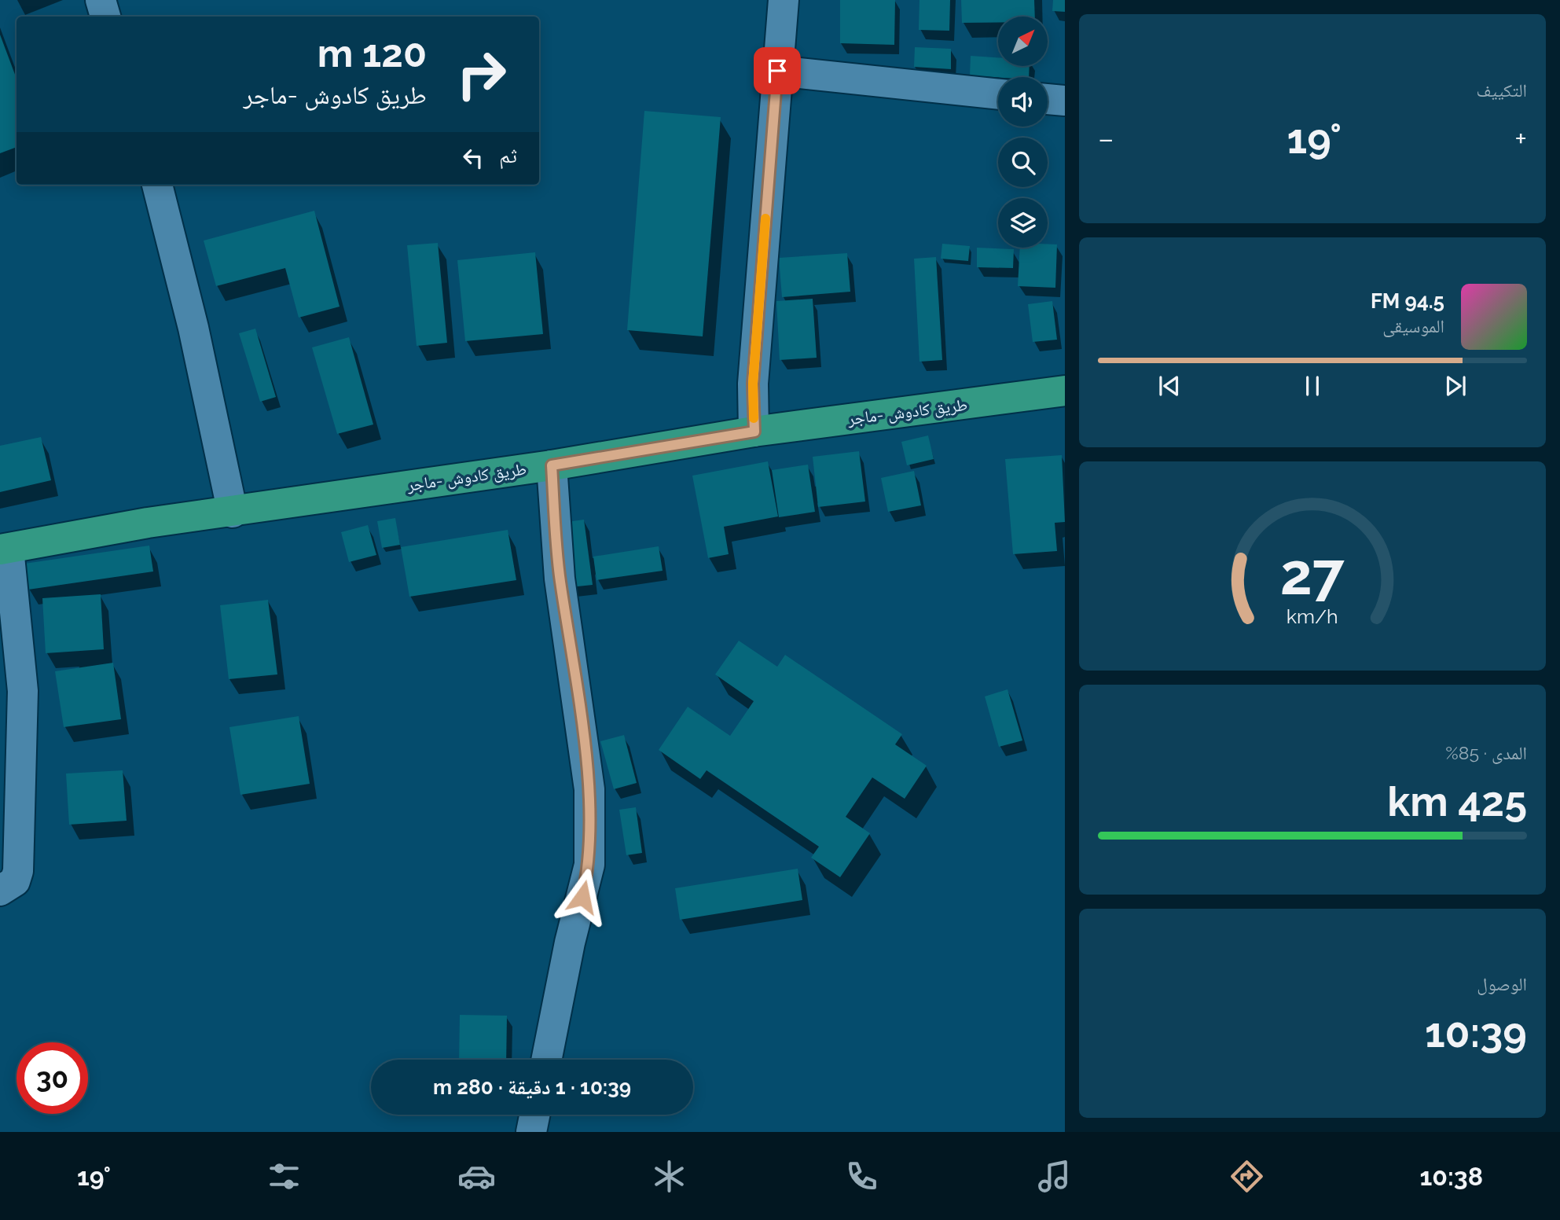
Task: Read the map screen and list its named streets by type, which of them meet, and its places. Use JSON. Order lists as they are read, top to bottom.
{
  "streets": {
    "highway": ["طريق كادوش -ماجر"]
  },
  "north": "top right",
  "page": {
    "tile": [
      "التكييف",
      ["المدى · 85%", "425 km"],
      ["الوصول", "10:39"]
    ],
    "turn": ["120 m", "طريق كادوش -ماجر"],
    "heat": ["−", "19°", "+"],
    "then": "ثم",
    "song": ["94.5 FM", "الموسيقى"],
    "limit": "30",
    "trip": "10:39 · 1 دقيقة · 280 m",
    "tabs": ["10:38", "19°"],
    "gauge": ["27", "km/h"]
  }
}
